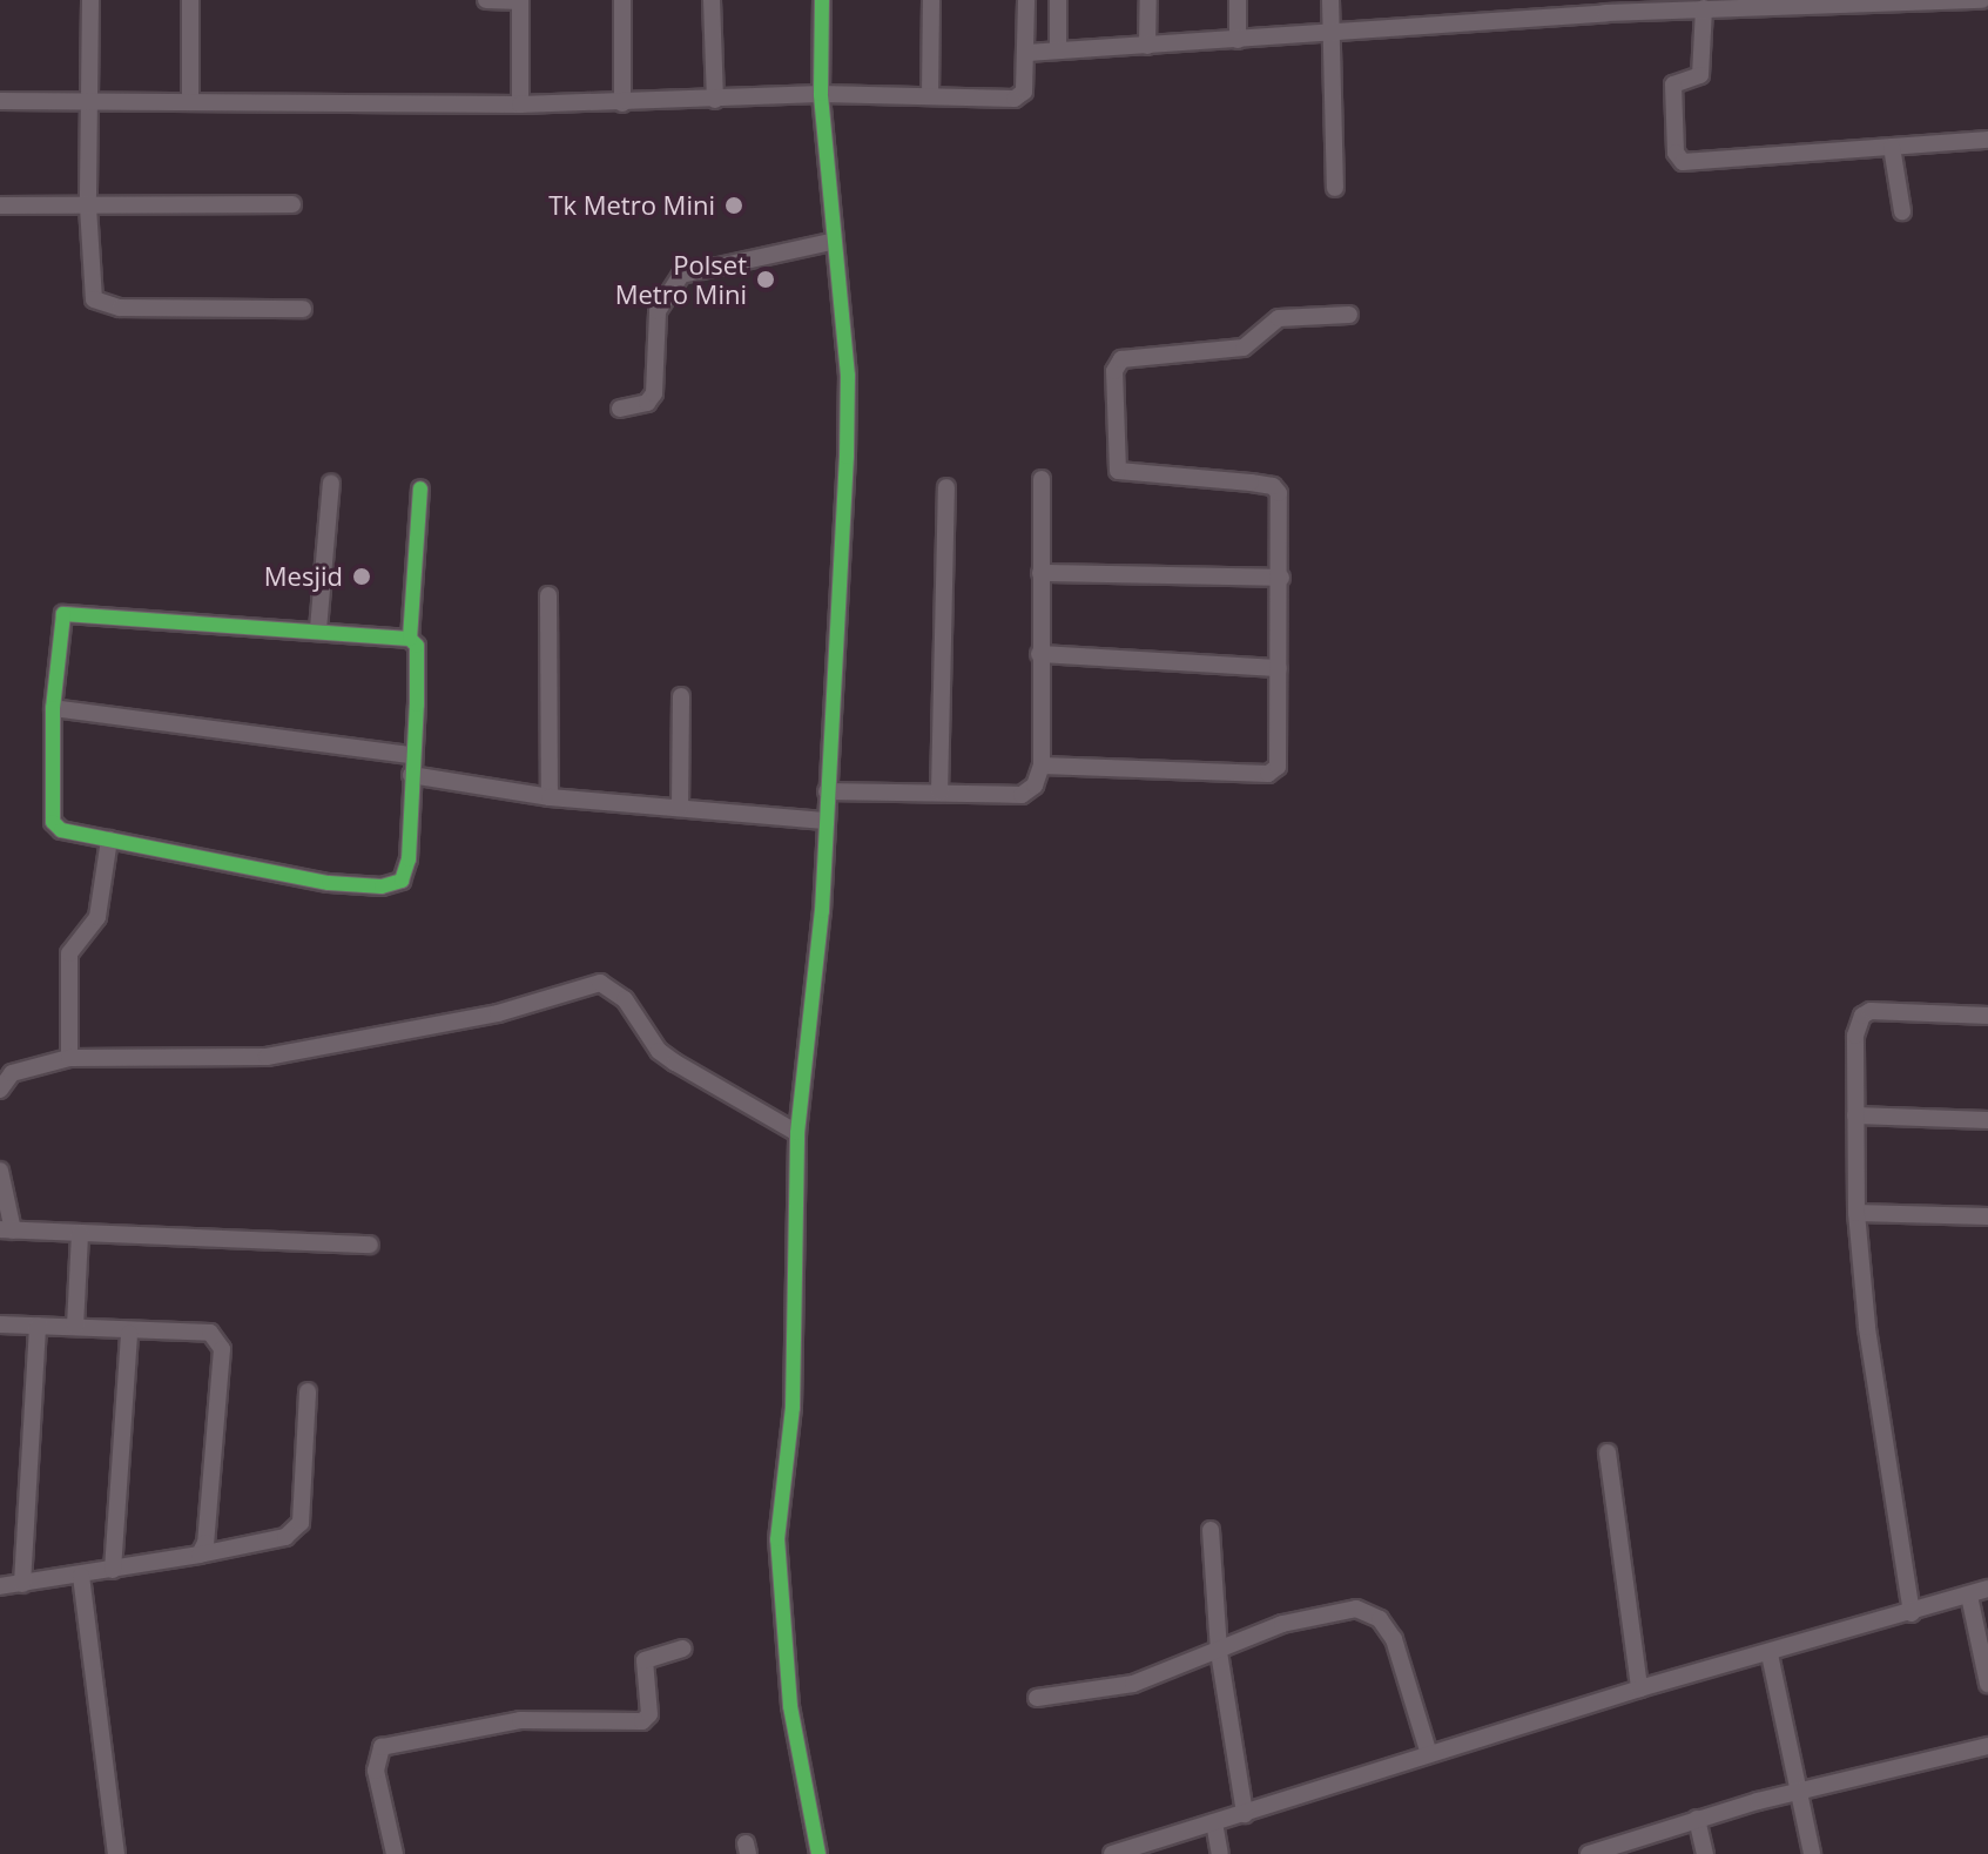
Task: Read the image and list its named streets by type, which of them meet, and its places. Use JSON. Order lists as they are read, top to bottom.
{
  "places": ["Tk Metro Mini", "Polset Metro Mini", "Mesjid"]
}
